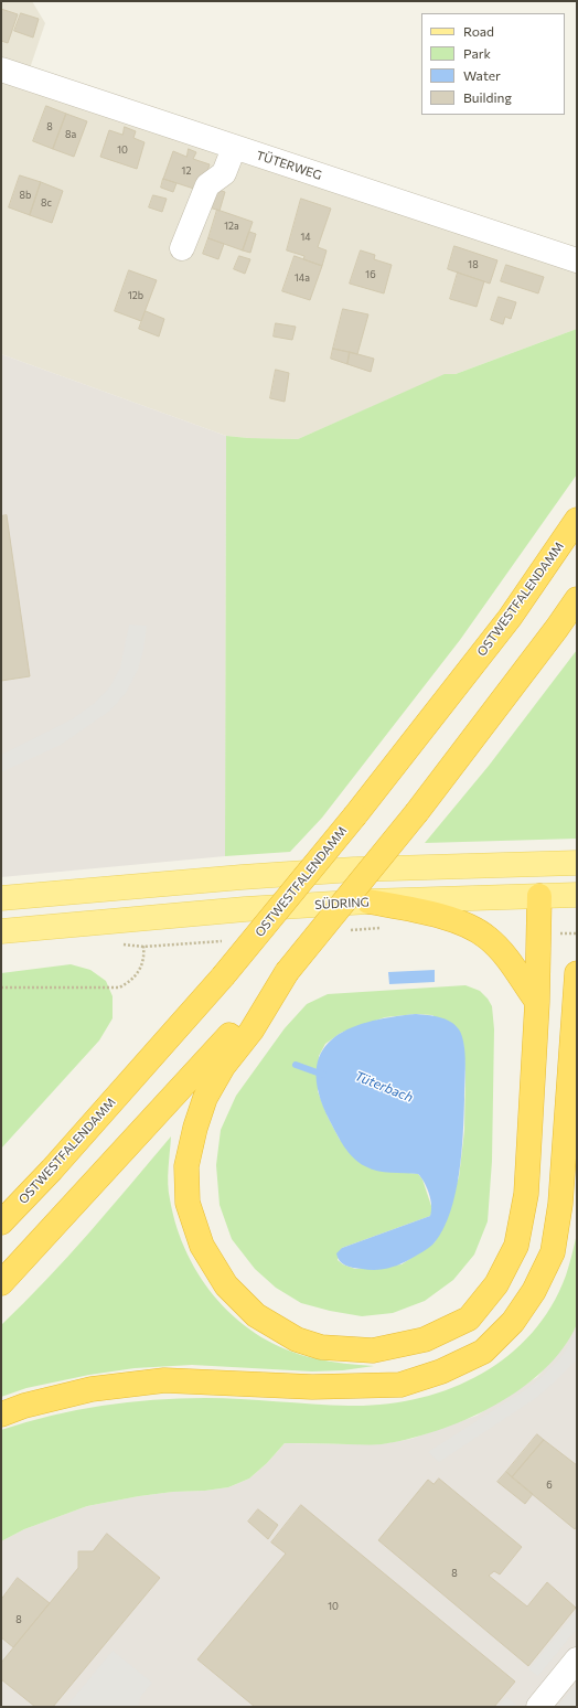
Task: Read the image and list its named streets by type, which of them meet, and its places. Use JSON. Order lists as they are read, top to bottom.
{
  "streets": {
    "highway": ["OSTWESTFALENDAMM"],
    "main road": ["SÜDRING"],
    "street": ["TÜTERWEG"]
  },
  "water": ["Tüterbach"],
  "house_numbers": [
    "8",
    "8a",
    "10",
    "12",
    "8b",
    "8c",
    "12a",
    "14",
    "18",
    "16",
    "14a",
    "12b",
    "6",
    "8",
    "10",
    "8"
  ],
  "legend": [
    "Road",
    "Park",
    "Water",
    "Building"
  ]
}
